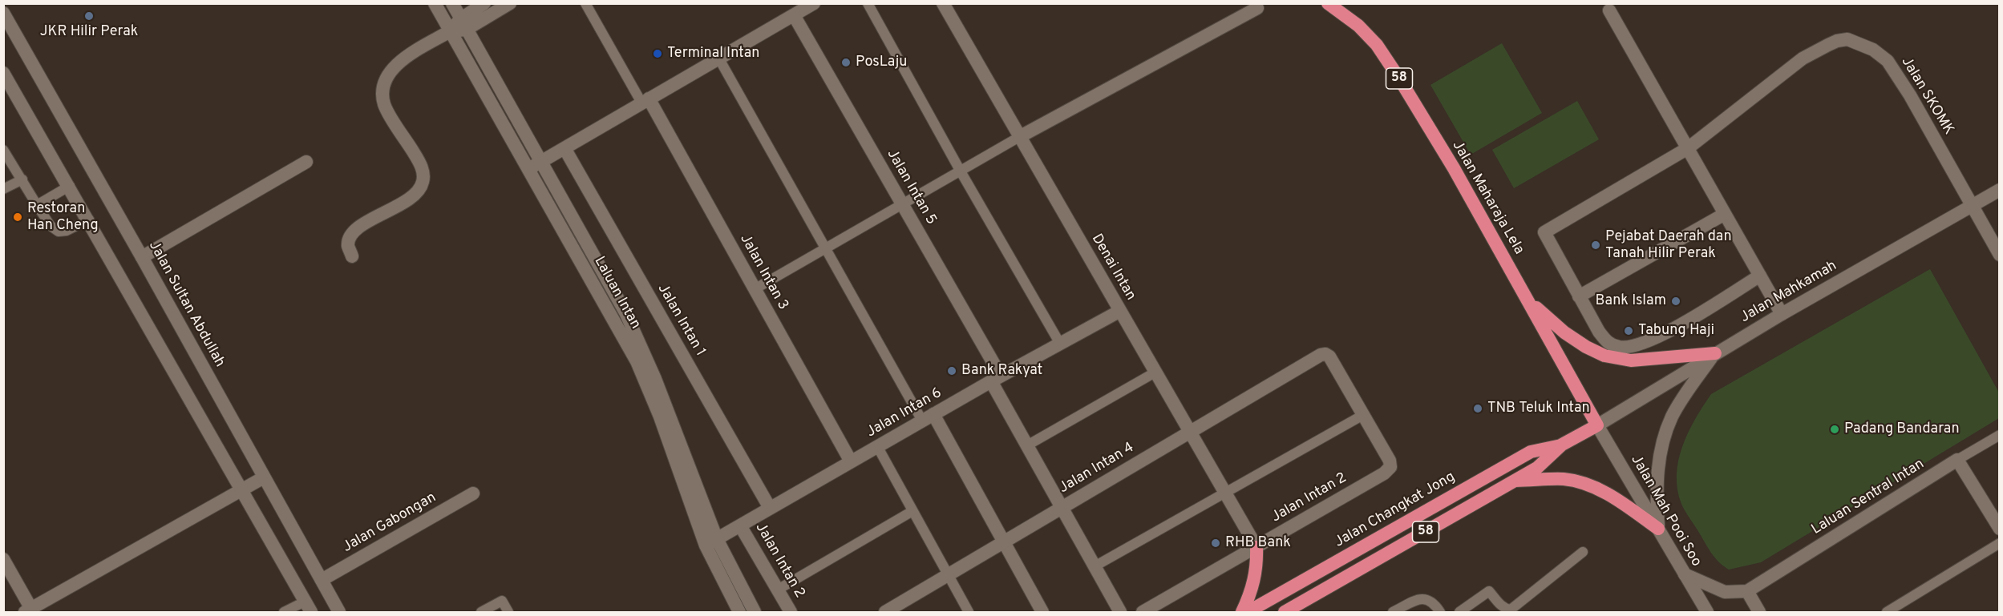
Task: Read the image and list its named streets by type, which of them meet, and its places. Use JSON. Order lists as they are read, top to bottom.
{
  "streets": {
    "highway": ["58", "Jalan Maharaja Lela", "Jalan Changkat Jong"],
    "street": [
      "Jalan SKOMK",
      "Jalan Intan 5",
      "Denai Intan",
      "Jalan Intan 3",
      "Jalan Mahkamah",
      "Laluan Intan",
      "Jalan Sultan Abdullah",
      "Jalan Intan 1",
      "Jalan Intan 6",
      "Jalan Intan 4",
      "Laluan Sentral Intan",
      "Jalan Intan 2",
      "Jalan Mah Pooi Soo",
      "Jalan Gabongan"
    ]
  },
  "crossings": [
    ["Jalan SKOMK", "Jalan Mahkamah"],
    ["Jalan Intan 5", "Jalan Intan 6"],
    ["Jalan Intan 5", "Jalan Intan 4"],
    ["Jalan Maharaja Lela", "Jalan Mahkamah"],
    ["Jalan Maharaja Lela", "Jalan Changkat Jong"],
    ["Jalan Maharaja Lela", "Jalan Mah Pooi Soo"],
    ["Denai Intan", "Jalan Intan 6"],
    ["Denai Intan", "Jalan Intan 4"],
    ["Denai Intan", "Jalan Intan 2"],
    ["Jalan Intan 3", "Jalan Intan 6"],
    ["Jalan Mahkamah", "Jalan Changkat Jong"],
    ["Jalan Mahkamah", "Jalan Mah Pooi Soo"],
    ["Laluan Intan", "Jalan Intan 6"],
    ["Jalan Sultan Abdullah", "Jalan Gabongan"],
    ["Jalan Intan 1", "Jalan Intan 6"],
    ["Jalan Intan 6", "Jalan Intan 2"],
    ["Jalan Intan 4", "Jalan Intan 2"],
    ["Jalan Changkat Jong", "Jalan Mah Pooi Soo"]
  ],
  "places": [
    "JKR Hilir Perak",
    "Terminal Intan",
    "PosLaju",
    "Restoran Han Cheng",
    "Pejabat Daerah dan Tanah Hilir Perak",
    "Bank Islam",
    "Tabung Haji",
    "Bank Rakyat",
    "TNB Teluk Intan",
    "Padang Bandaran",
    "RHB Bank"
  ]
}
